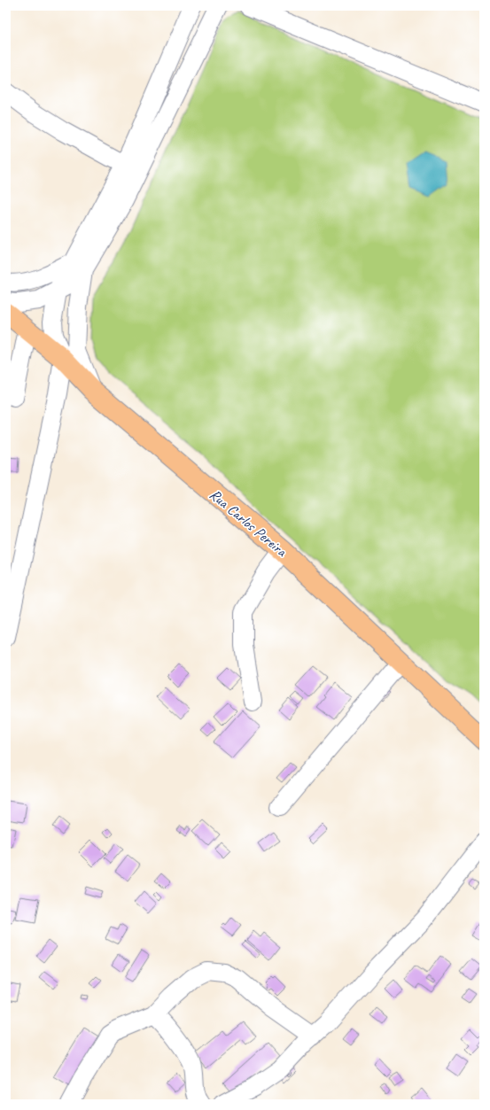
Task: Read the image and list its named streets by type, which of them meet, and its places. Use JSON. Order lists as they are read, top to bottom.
{
  "streets": {
    "main road": ["Rua Carlos Pereira"]
  }
}
